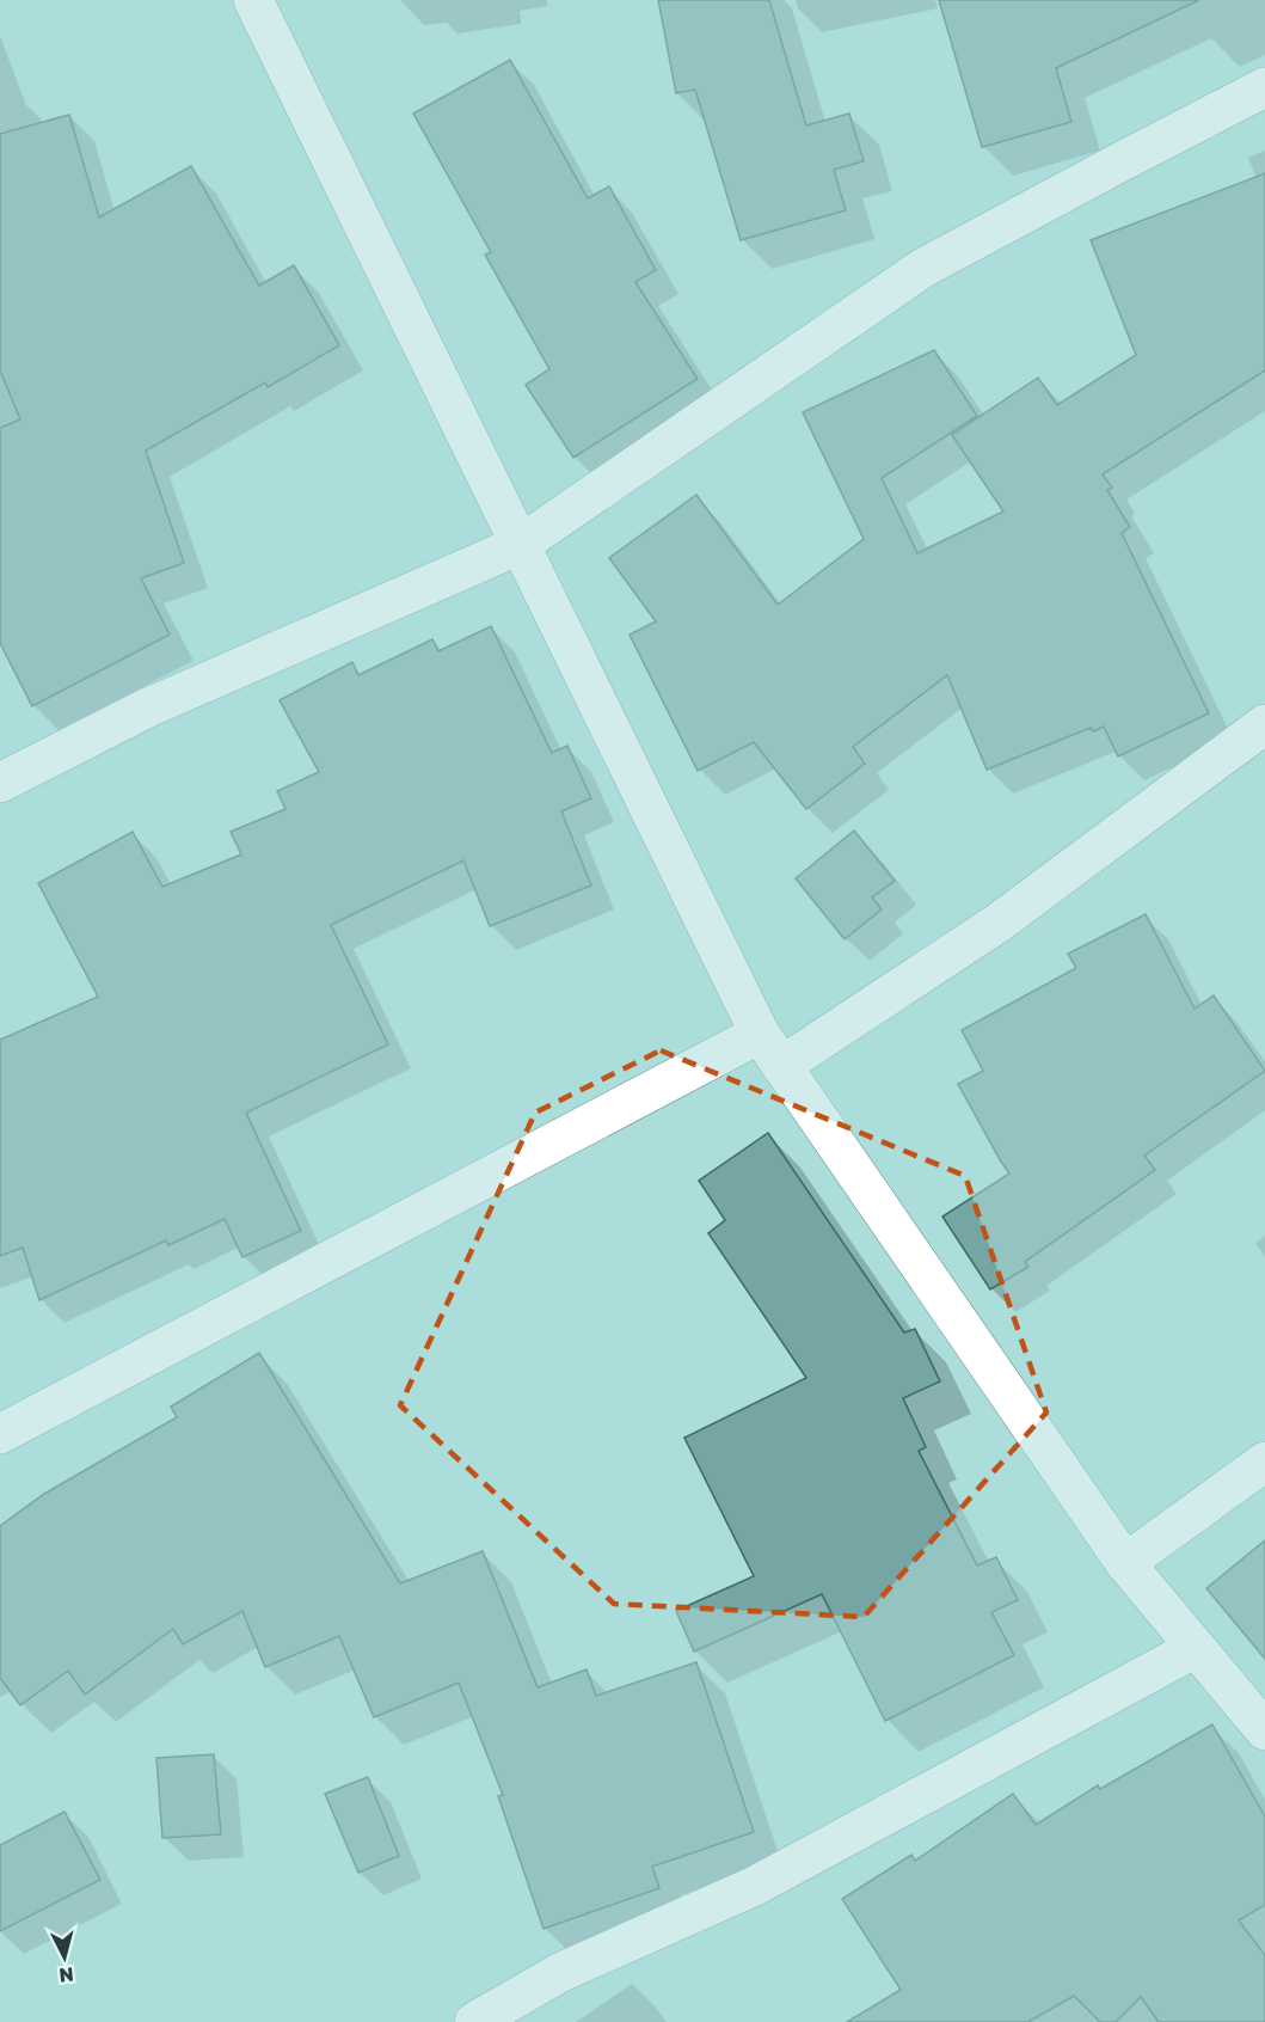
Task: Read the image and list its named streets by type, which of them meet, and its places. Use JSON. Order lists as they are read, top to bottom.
{
  "north": "bottom"
}
